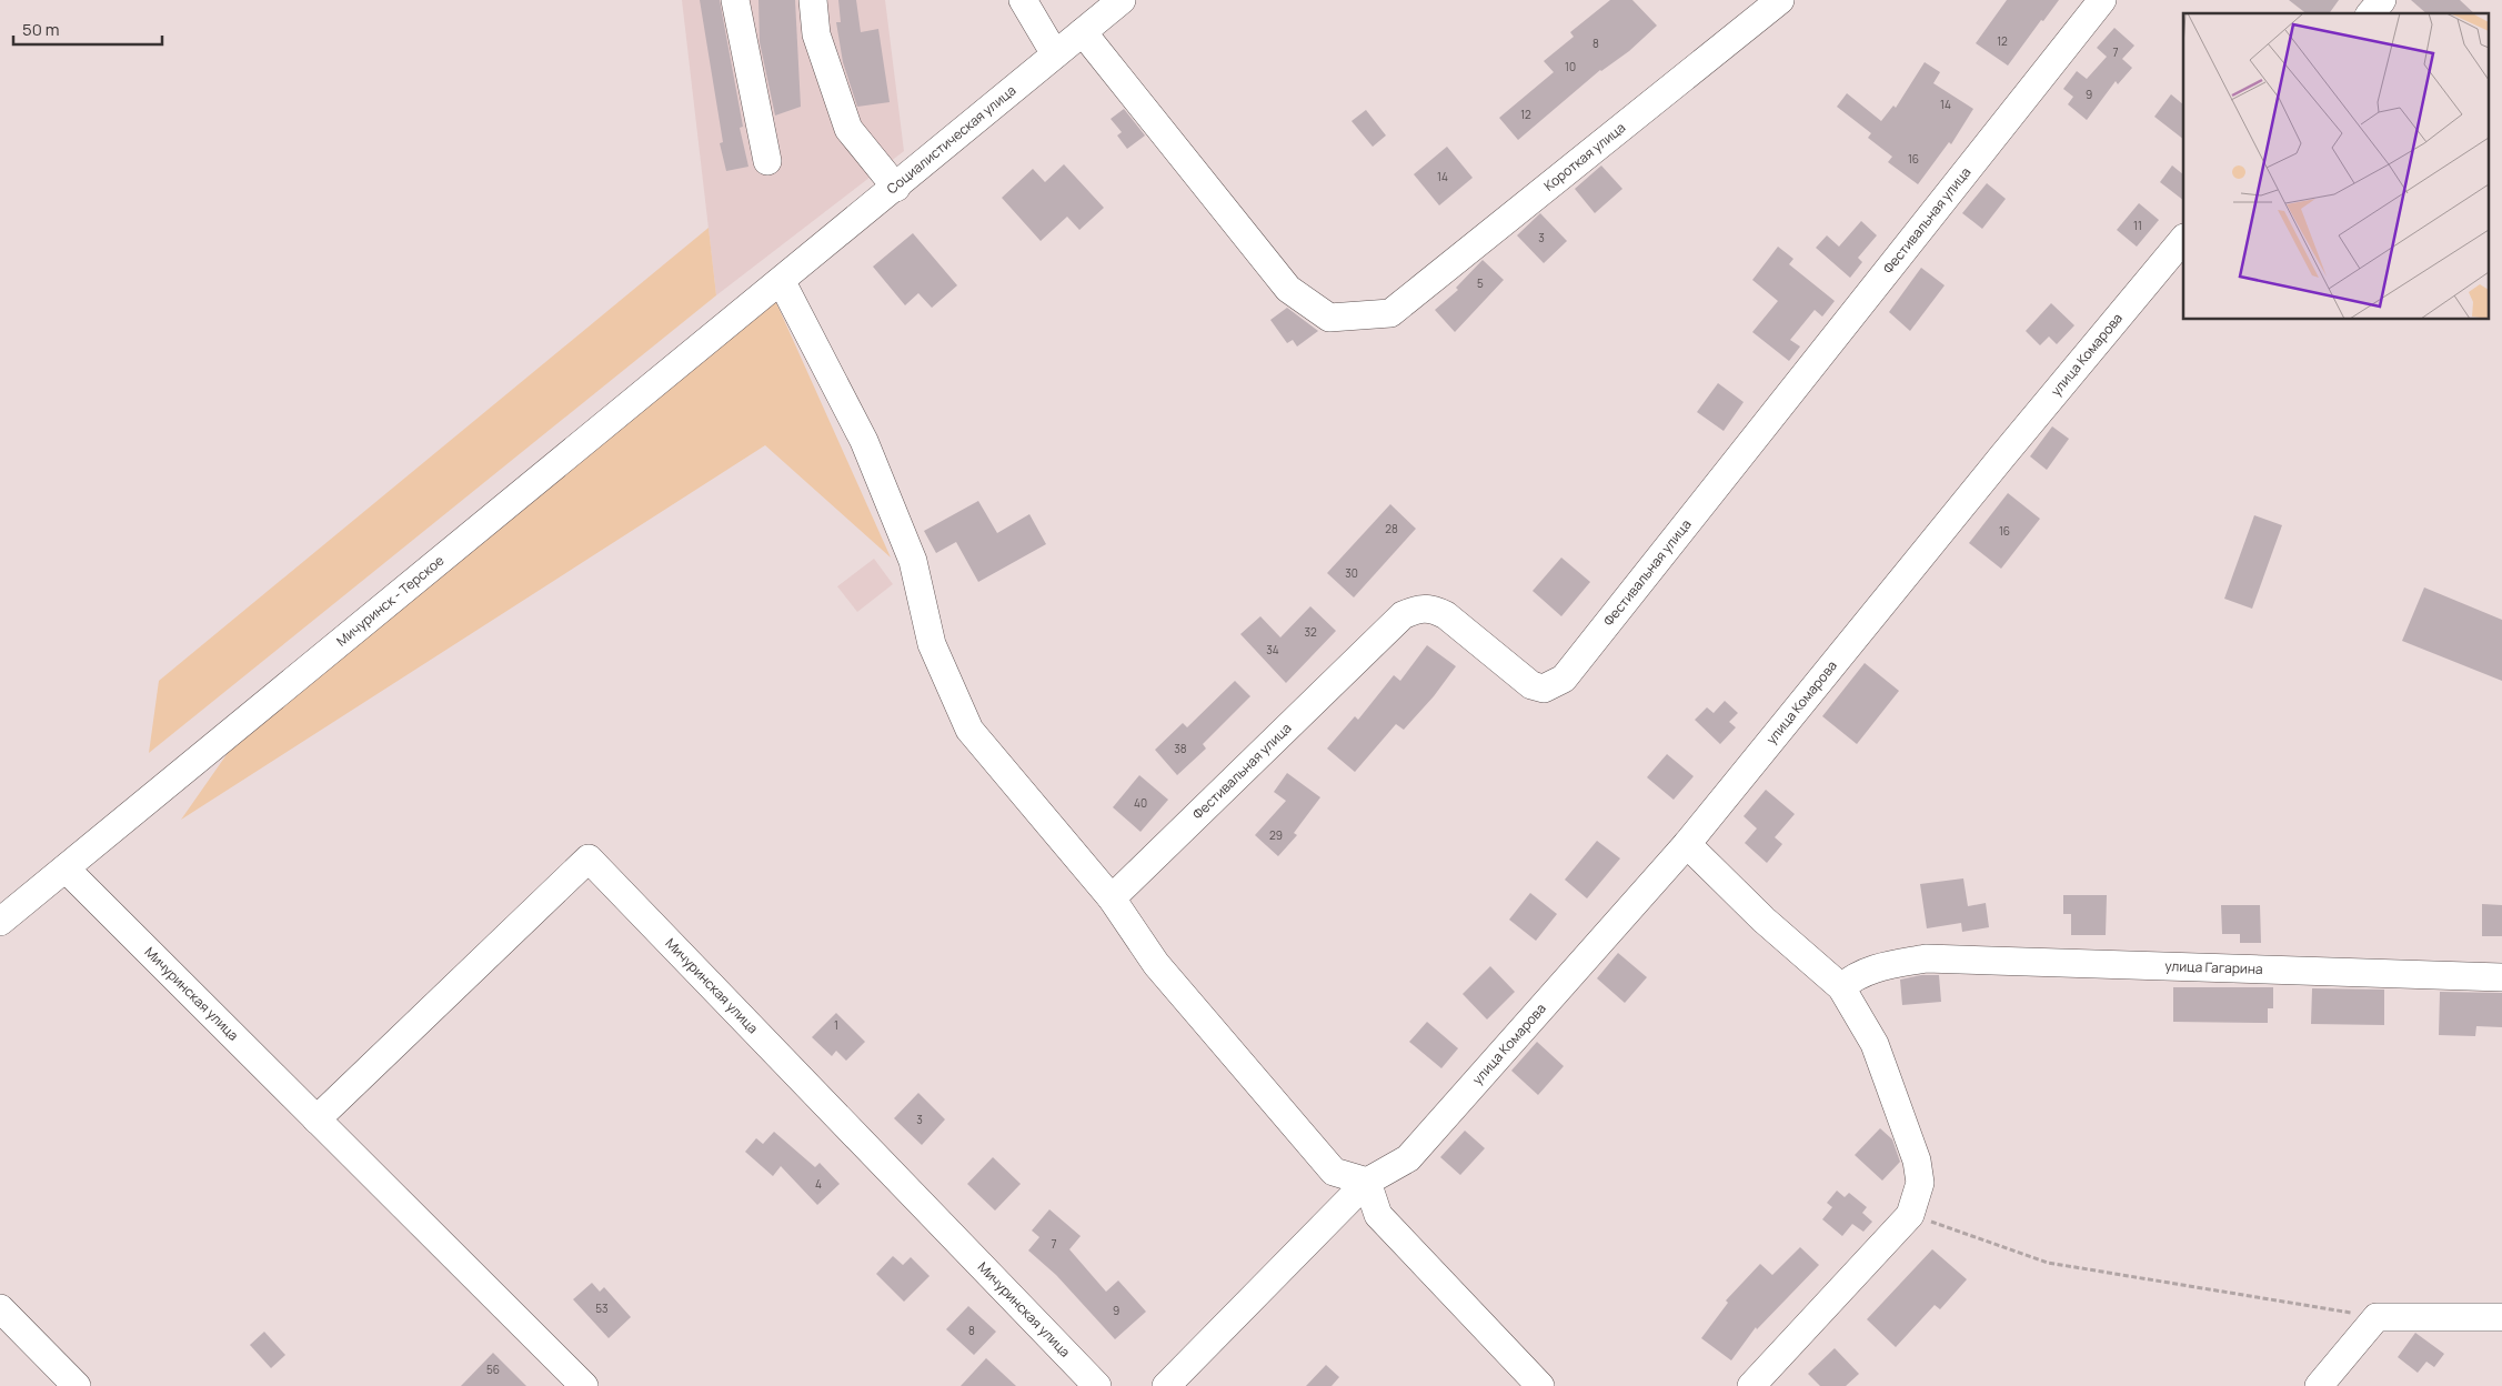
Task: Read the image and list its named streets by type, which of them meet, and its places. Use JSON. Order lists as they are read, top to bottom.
{
  "streets": {
    "street": [
      "Социалистическая улица",
      "Короткая улица",
      "Фестивальная улица",
      "улица Комарова",
      "Мичуринск - Терское",
      "улица Гагарина",
      "Мичуринская улица"
    ]
  },
  "crossings": [
    ["Социалистическая улица", "Короткая улица"],
    ["Социалистическая улица", "Мичуринск - Терское"],
    ["Мичуринск - Терское", "Мичуринская улица"]
  ],
  "house_numbers": [
    "12",
    "8",
    "7",
    "10",
    "9",
    "14",
    "12",
    "16",
    "14",
    "11",
    "3",
    "5",
    "28",
    "16",
    "30",
    "32",
    "34",
    "38",
    "40",
    "29",
    "1",
    "3",
    "4",
    "7",
    "53",
    "9",
    "8",
    "56"
  ],
  "scale_bar": "50 m"
}
